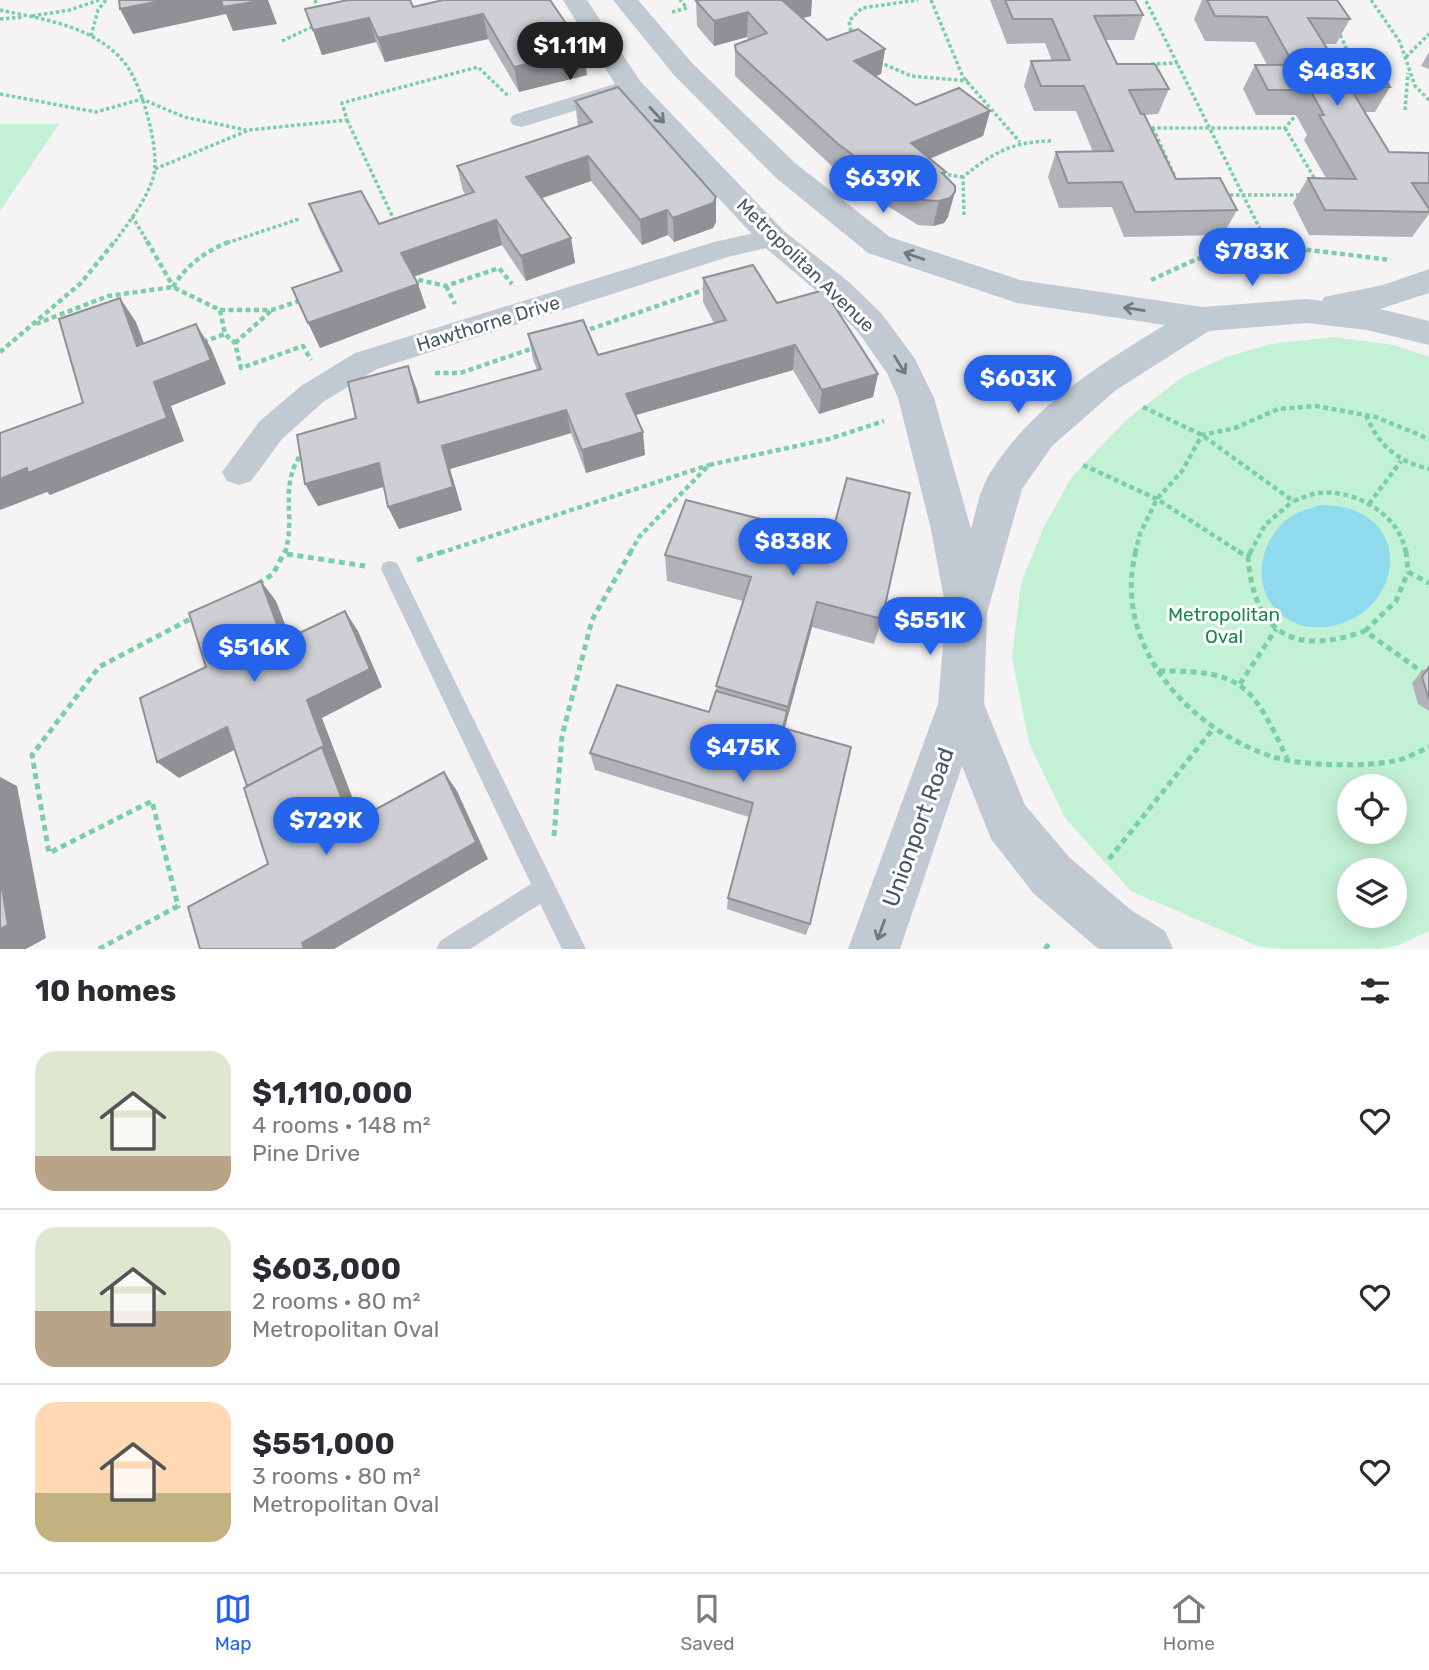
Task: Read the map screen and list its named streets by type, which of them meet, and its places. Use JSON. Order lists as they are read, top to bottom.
{
  "streets": {
    "street": ["Metropolitan Avenue", "Hawthorne Drive", "Unionport Road"]
  },
  "crossings": [
    ["Metropolitan Avenue", "Hawthorne Drive"]
  ],
  "one_way": ["Metropolitan Avenue", "Unionport Road"],
  "parks": ["Metropolitan Oval"],
  "page": {
    "price": [
      "$1.11M",
      "$483K",
      "$639K",
      "$783K",
      "$603K",
      "$838K",
      "$551K",
      "$516K",
      "$475K",
      "$729K"
    ],
    "heading": "10 homes",
    "list": [
      {
        "name": "$1,110,000",
        "note": "4 rooms · 148 m² · Pine Drive"
      },
      {
        "name": "$603,000",
        "note": "2 rooms · 80 m² · Metropolitan Oval"
      },
      {
        "name": "$551,000",
        "note": "3 rooms · 80 m² · Metropolitan Oval"
      }
    ],
    "tabs": ["Map", "Saved", "Home"]
  }
}
